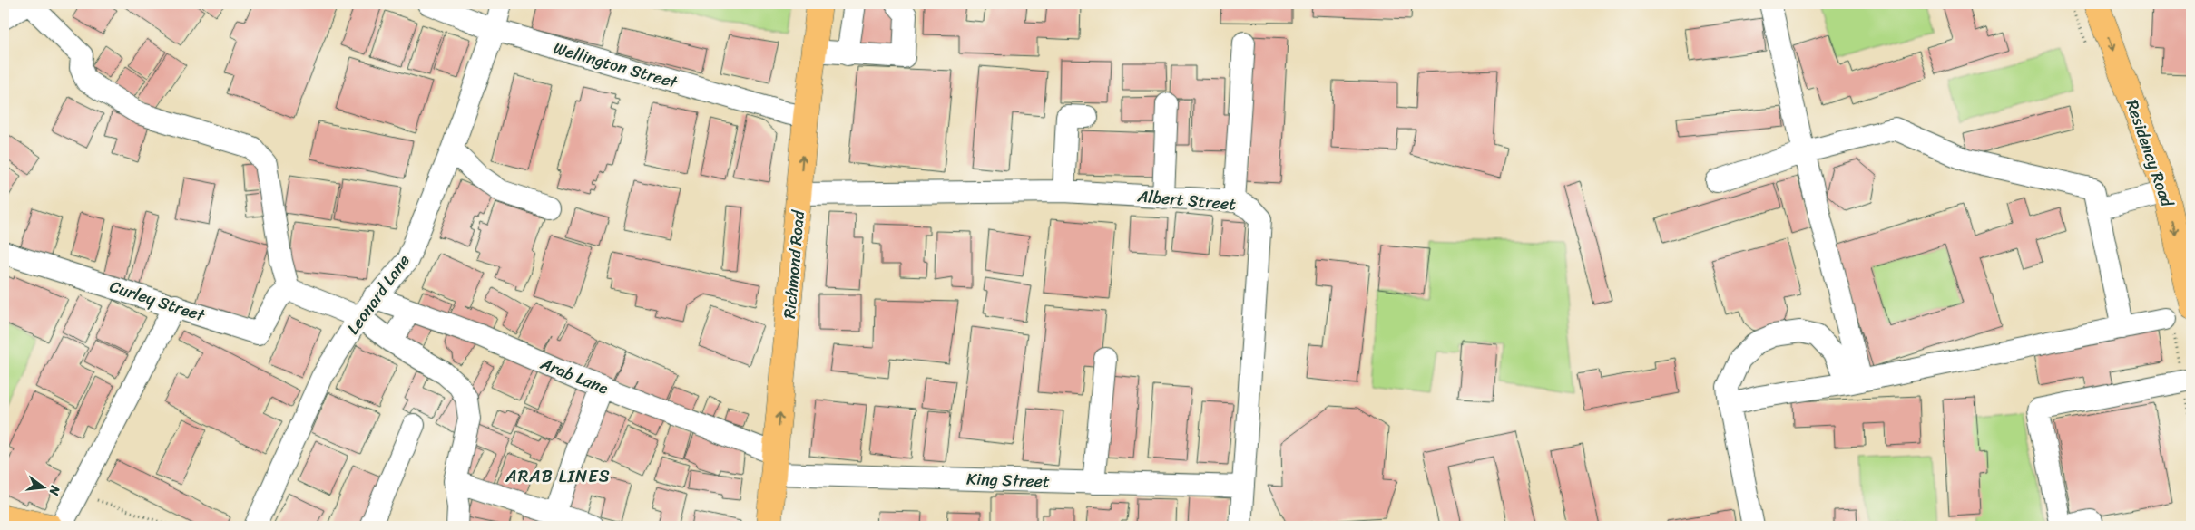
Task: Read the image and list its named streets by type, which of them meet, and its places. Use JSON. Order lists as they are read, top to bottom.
{
  "streets": {
    "main road": ["Residency Road", "Richmond Road"],
    "street": [
      "Wellington Street",
      "Albert Street",
      "Leonard Lane",
      "Curley Street",
      "Arab Lane",
      "King Street"
    ]
  },
  "crossings": [
    ["Wellington Street", "Richmond Road"],
    ["Wellington Street", "Leonard Lane"],
    ["Albert Street", "Richmond Road"],
    ["Albert Street", "King Street"],
    ["Richmond Road", "Arab Lane"],
    ["Richmond Road", "King Street"],
    ["Leonard Lane", "Arab Lane"],
    ["Arab Lane", "King Street"]
  ],
  "one_way": ["Residency Road", "Richmond Road"],
  "districts": ["ARAB LINES"],
  "north": "right"
}
